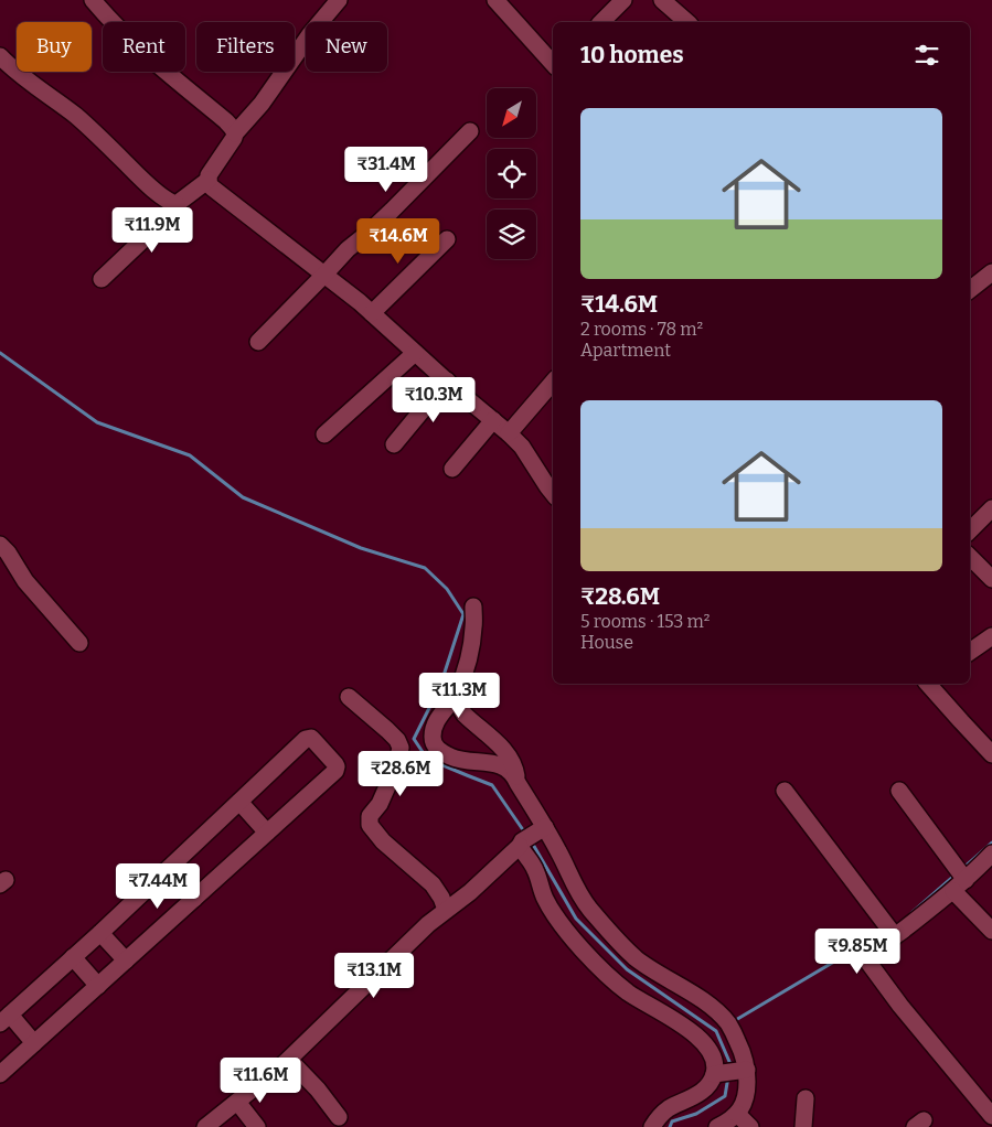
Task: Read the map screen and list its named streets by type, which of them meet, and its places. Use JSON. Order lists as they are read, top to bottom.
{
  "north": "bottom left",
  "page": {
    "chip": [
      "Buy",
      "Rent",
      "Filters",
      "New"
    ],
    "heading": "10 homes",
    "list": [
      {
        "name": "₹14.6M",
        "note": "2 rooms · 78 m² · Apartment"
      },
      {
        "name": "₹28.6M",
        "note": "5 rooms · 153 m² · House"
      }
    ],
    "price": [
      "₹31.4M",
      "₹11.9M",
      "₹14.6M",
      "₹10.3M",
      "₹11.3M",
      "₹28.6M",
      "₹7.44M",
      "₹9.85M",
      "₹13.1M",
      "₹11.6M"
    ]
  }
}
